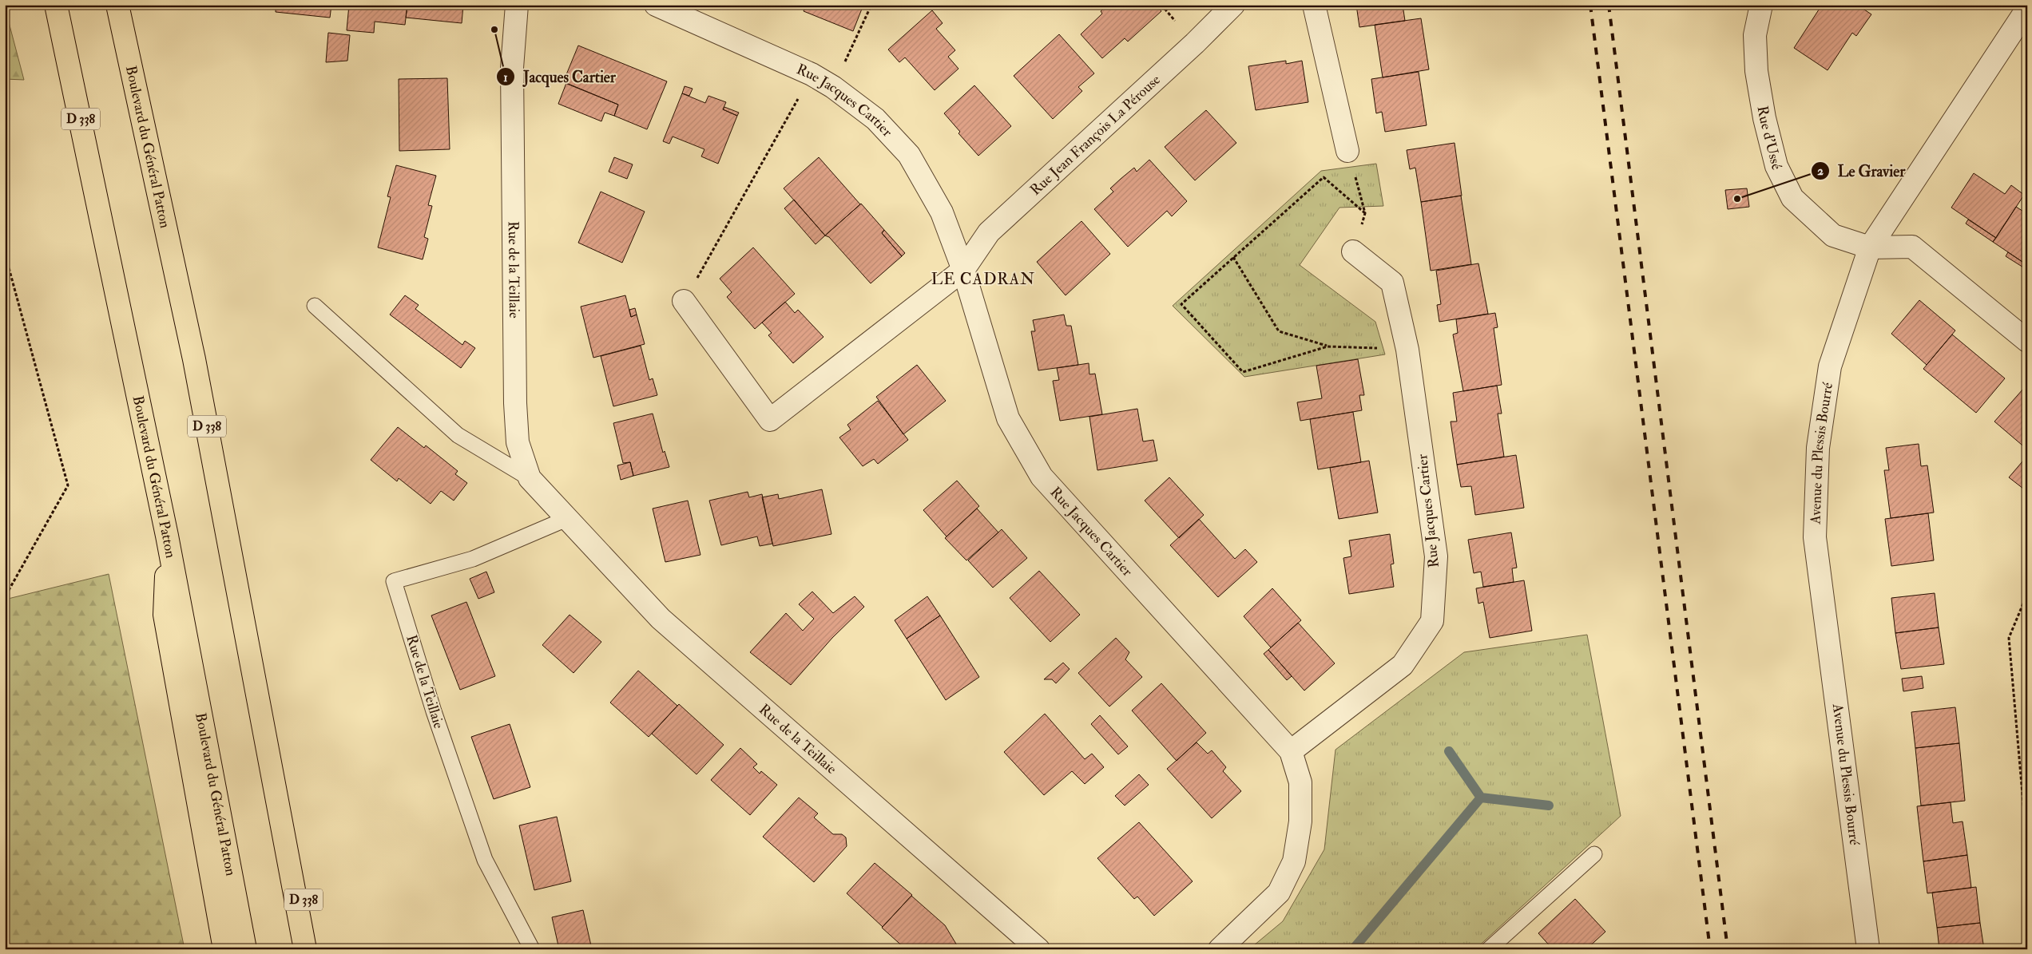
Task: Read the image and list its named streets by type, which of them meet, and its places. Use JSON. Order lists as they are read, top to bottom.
{
  "streets": {
    "highway": ["D 338", "Boulevard du Général Patton"],
    "street": [
      "Rue Jacques Cartier",
      "Rue Jean François La Pérouse",
      "Rue d'Ussé",
      "Rue de la Teillaie",
      "Avenue du Plessis Bourré"
    ]
  },
  "crossings": [
    ["Rue Jacques Cartier", "Rue Jean François La Pérouse"],
    ["D 338", "Boulevard du Général Patton"],
    ["Rue d'Ussé", "Avenue du Plessis Bourré"]
  ],
  "districts": ["LE CADRAN"],
  "places": ["Jacques Cartier", "Le Gravier"]
}
